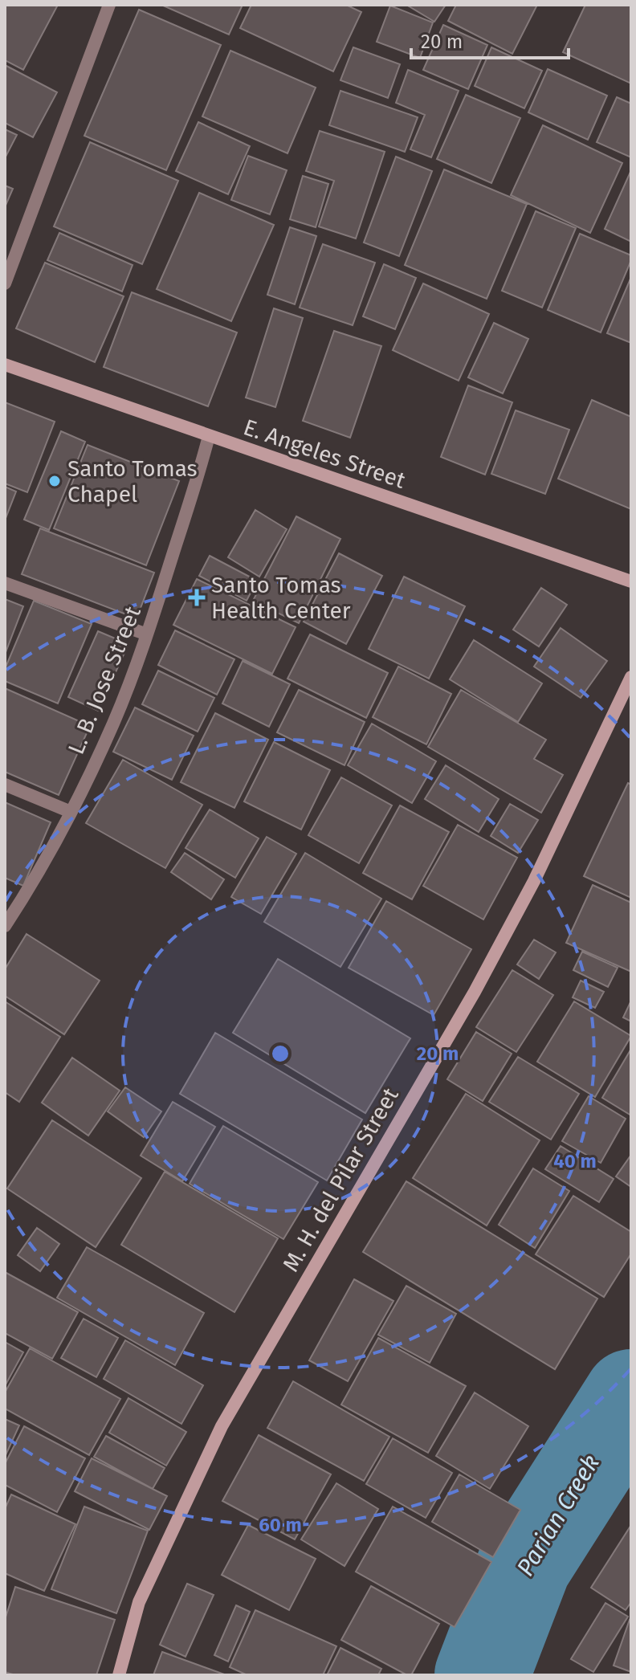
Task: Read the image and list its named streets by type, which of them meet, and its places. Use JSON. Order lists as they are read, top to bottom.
{
  "streets": {
    "street": ["E. Angeles Street", "L. B. Jose Street", "M. H. del Pilar Street"]
  },
  "crossings": [
    ["E. Angeles Street", "L. B. Jose Street"]
  ],
  "water": ["Parian Creek"],
  "places": {
    "other": ["Santo Tomas Chapel"],
    "health": ["Santo Tomas Health Center"]
  },
  "scale_bar": "20 m",
  "rings": ["20 m", "40 m", "60 m"]
}
